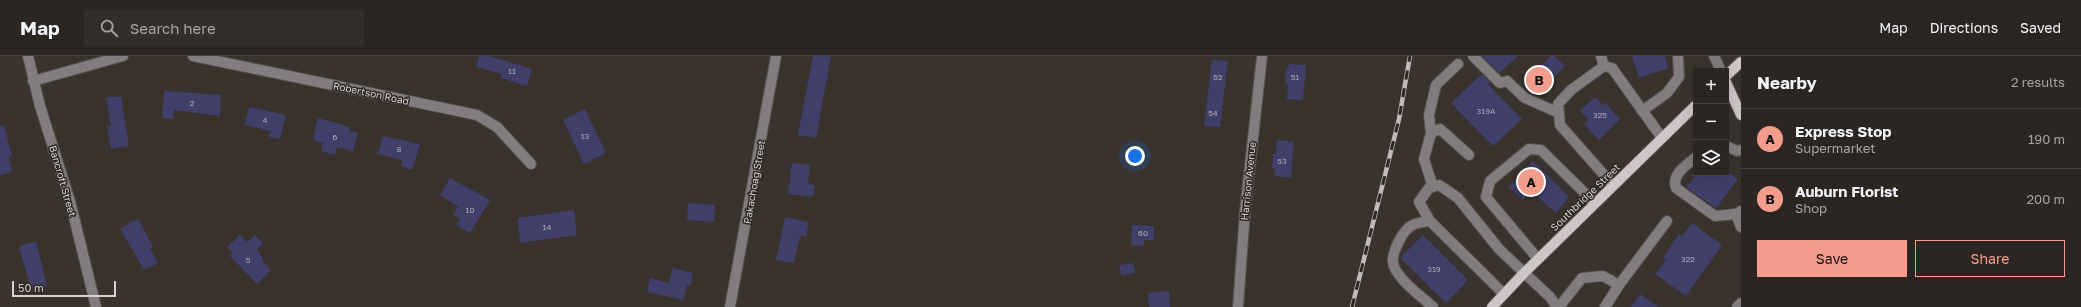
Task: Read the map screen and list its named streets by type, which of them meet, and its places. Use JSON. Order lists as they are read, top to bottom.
{
  "streets": {
    "main road": ["Southbridge Street"],
    "street": [
      "Robertson Road",
      "Bancroft Street",
      "Harrison Avenue",
      "Pakachoag Street"
    ]
  },
  "house_numbers": [
    "11",
    "52",
    "51",
    "2",
    "319A",
    "54",
    "325",
    "4",
    "13",
    "6",
    "8",
    "53",
    "10",
    "14",
    "60",
    "322",
    "5",
    "319"
  ],
  "scale_bar": "50 m",
  "page": {
    "header": "Map",
    "search": "Search here",
    "nav": ["Map", "Directions", "Saved"],
    "heading": ["Nearby", "2 results"],
    "pins": ["B", "A"],
    "map_buttons": ["+", "−"],
    "list": [
      {
        "mark": "A",
        "name": "Express Stop",
        "note": "Supermarket",
        "value": "190 m"
      },
      {
        "mark": "B",
        "name": "Auburn Florist",
        "note": "Shop",
        "value": "200 m"
      }
    ],
    "buttons": ["Save", "Share"],
    "scale": "50 m"
  }
}
